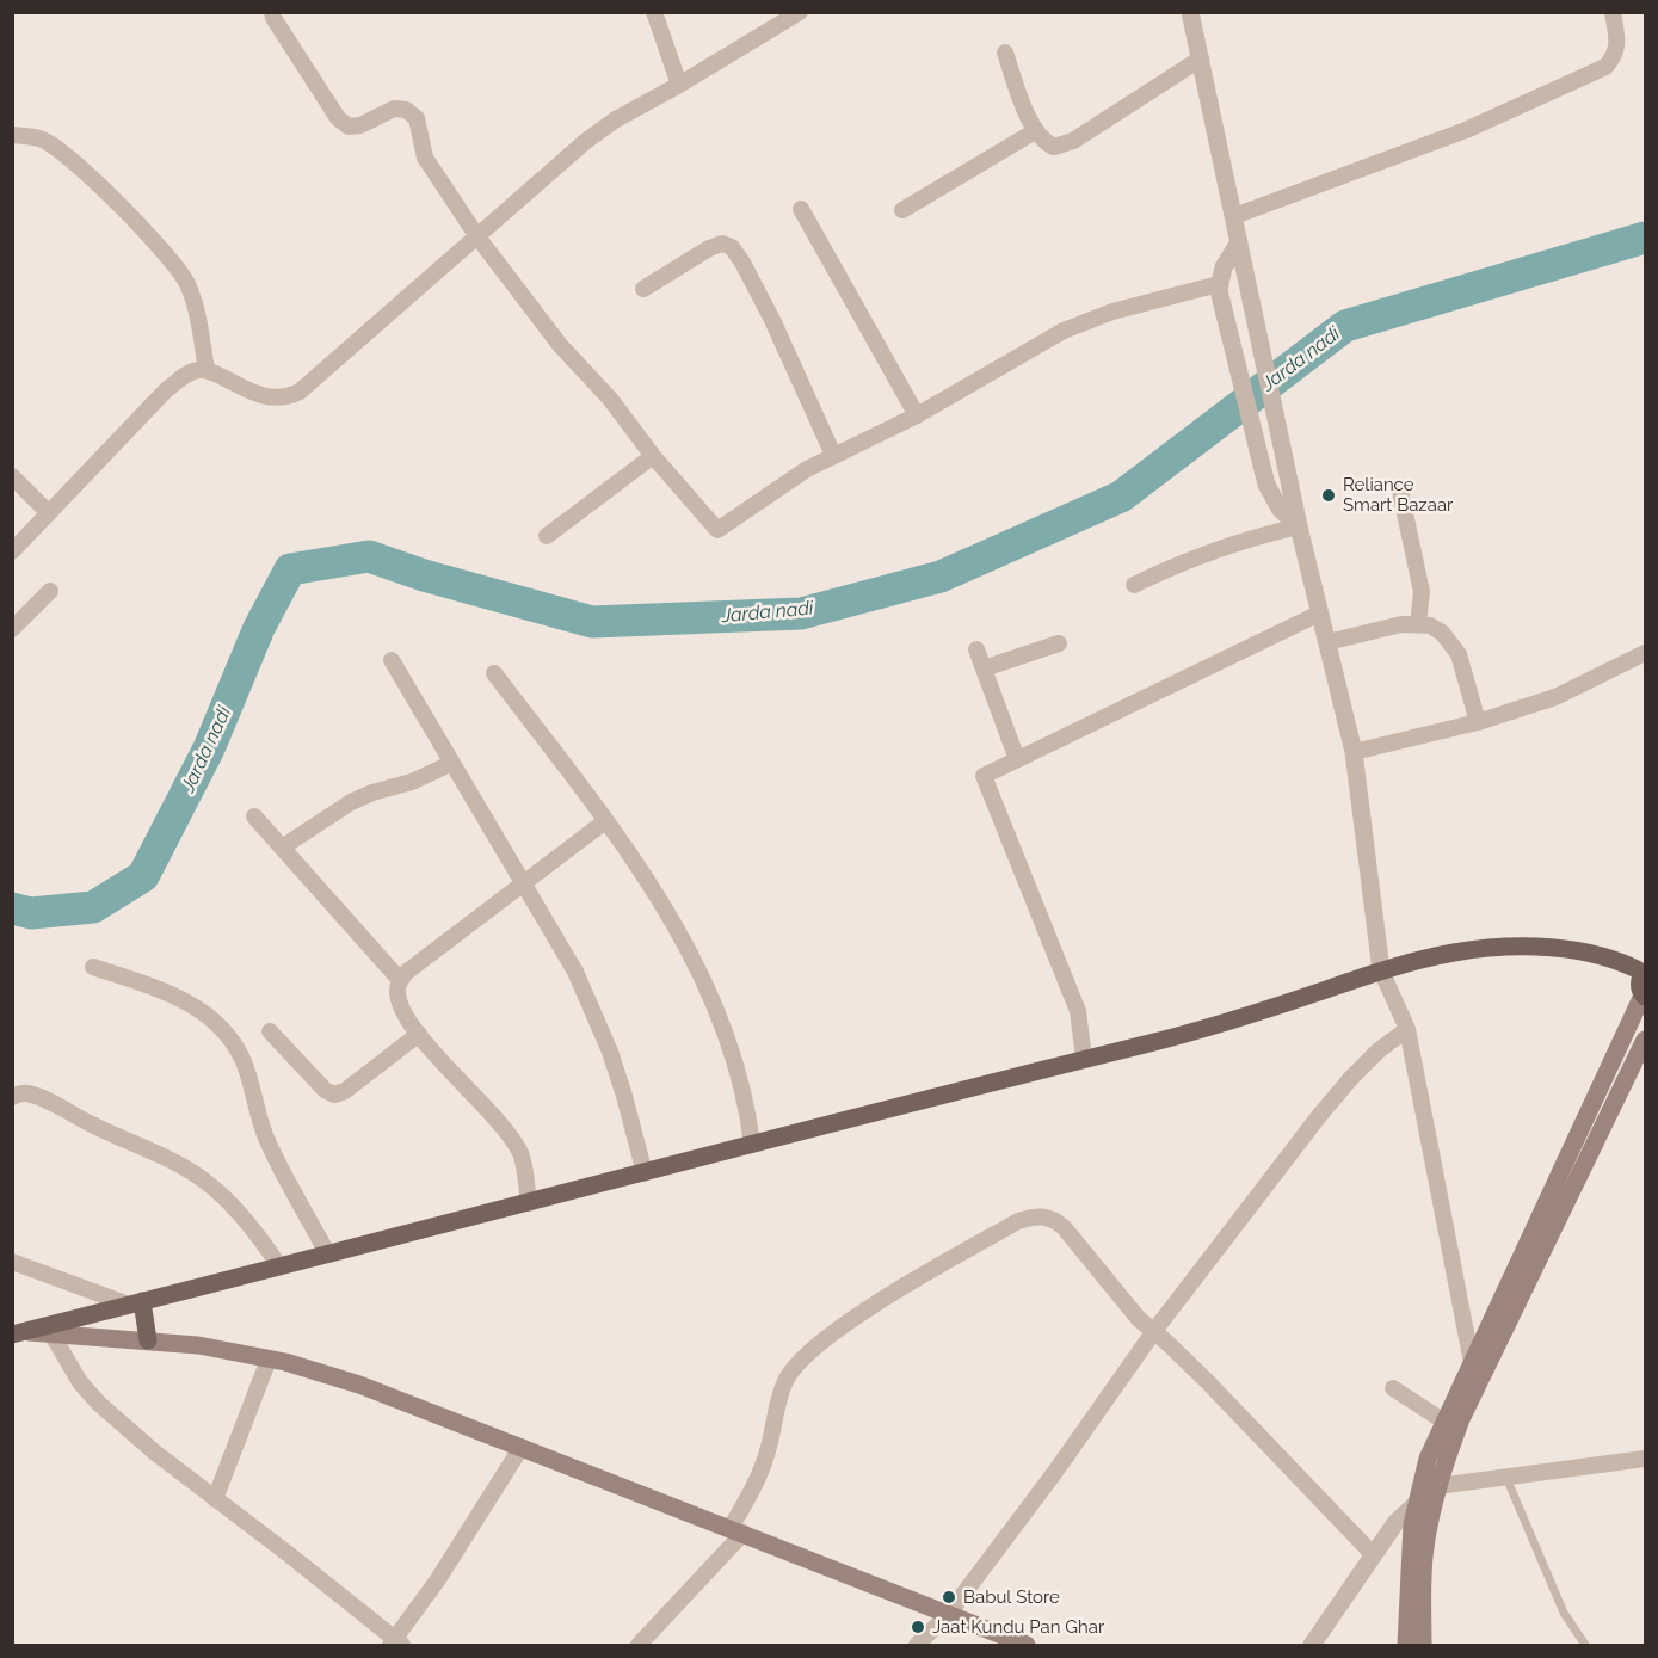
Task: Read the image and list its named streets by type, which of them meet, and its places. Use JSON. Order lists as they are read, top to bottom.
{
  "water": ["Jarda nadi"],
  "places": ["Reliance Smart Bazaar", "Babul Store", "Jaat Kundu Pan Ghar"]
}
